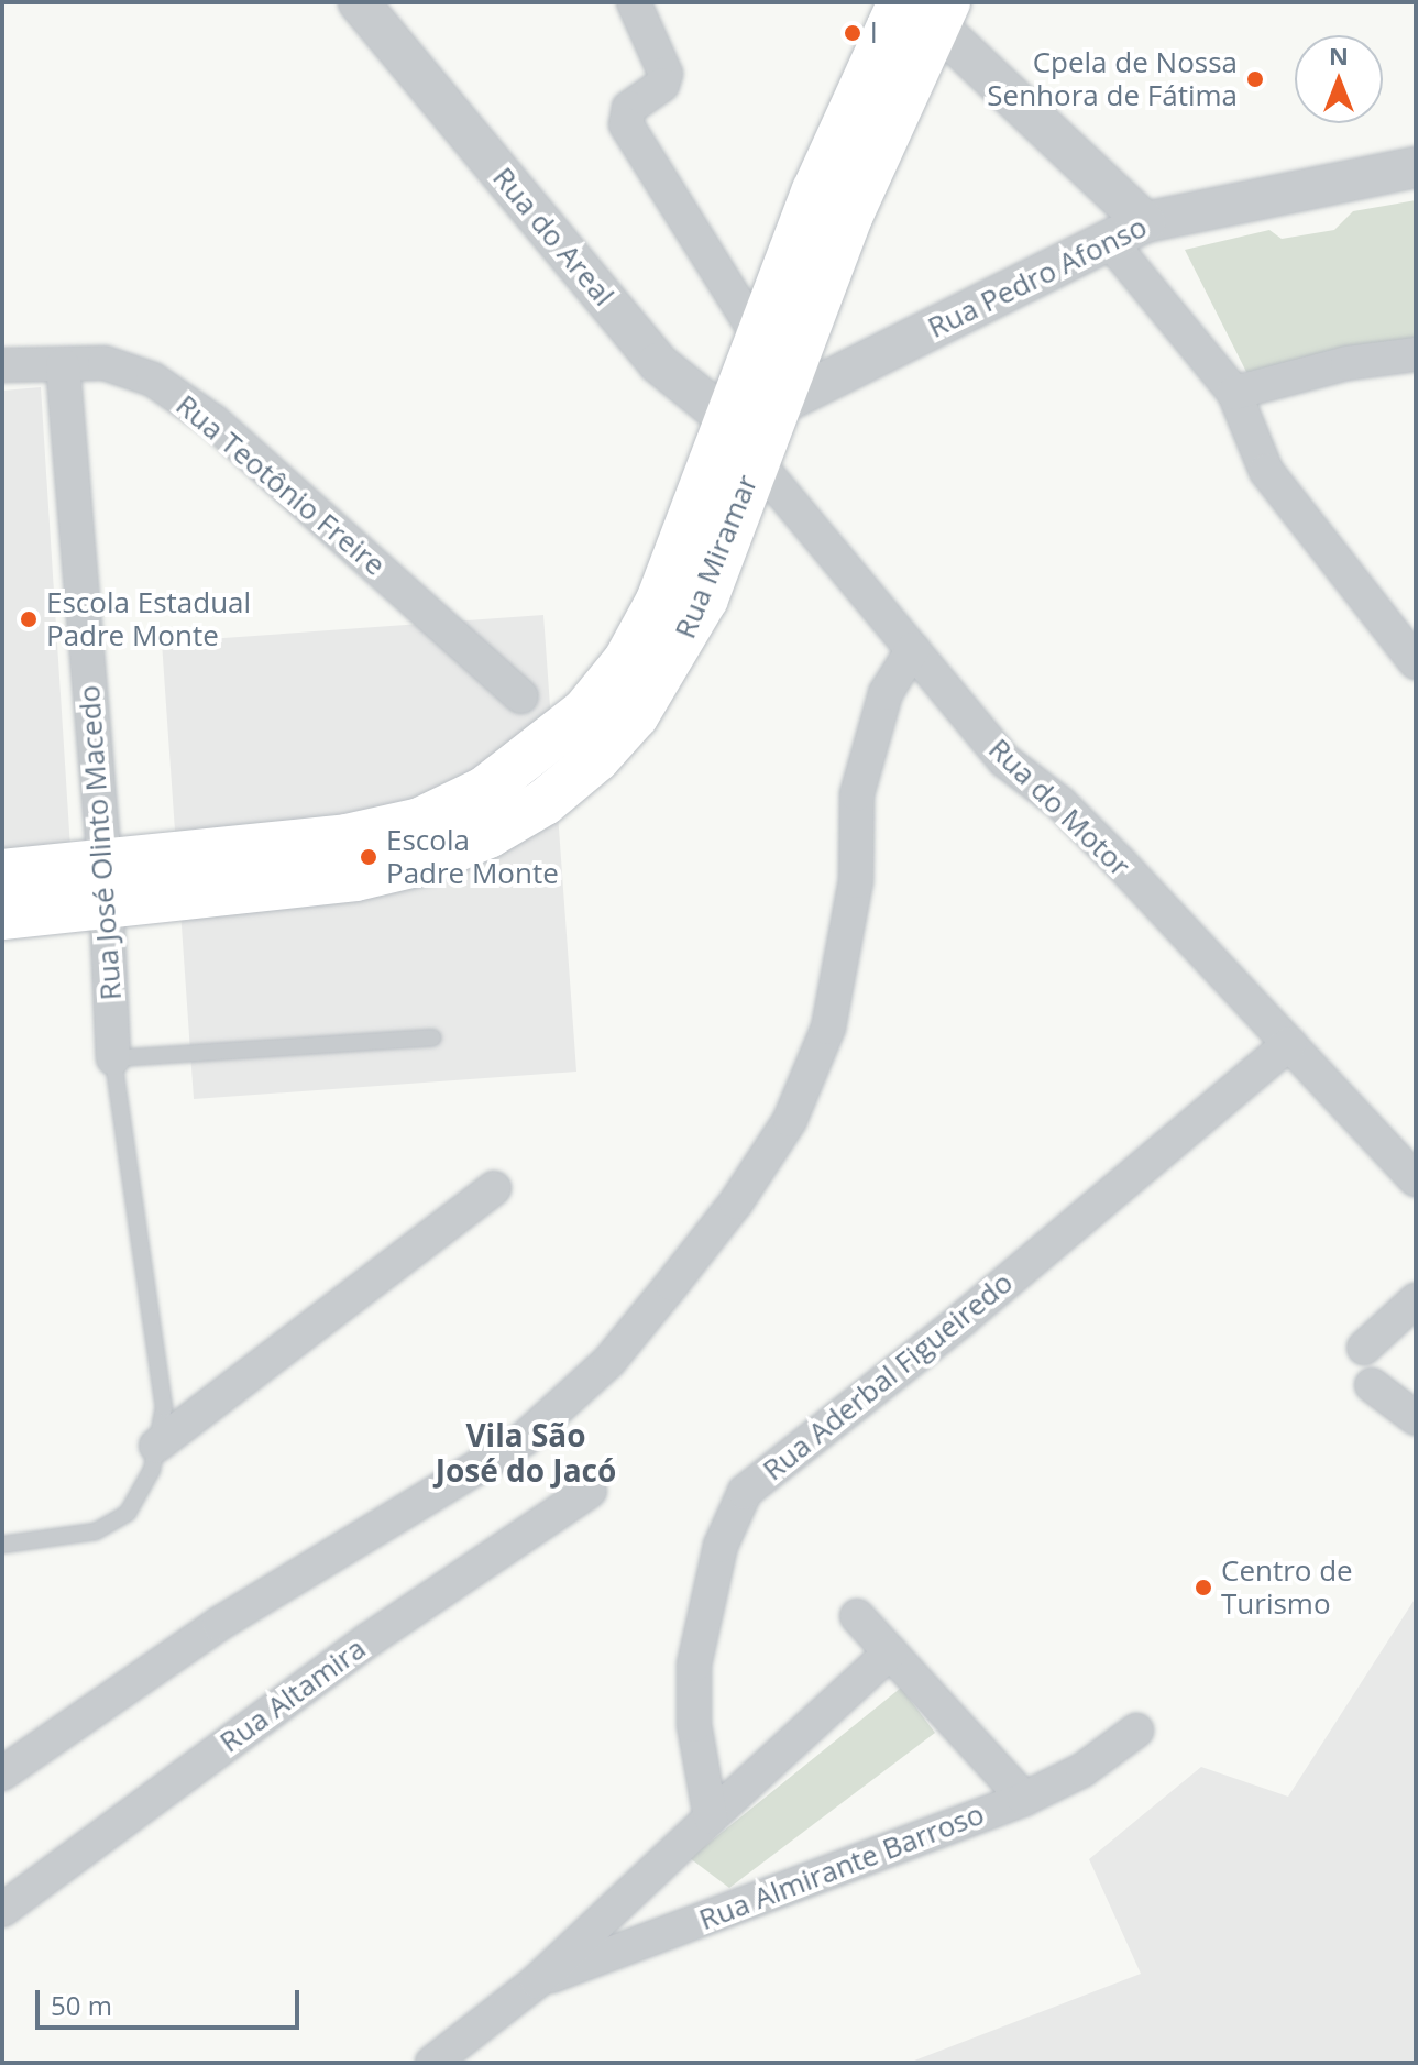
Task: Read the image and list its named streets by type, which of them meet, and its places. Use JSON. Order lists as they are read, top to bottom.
{
  "streets": {
    "main road": ["Rua Miramar"],
    "street": [
      "Rua do Areal",
      "Rua Pedro Afonso",
      "Rua Teotônio Freire",
      "Rua do Motor",
      "Rua José Olinto Macedo",
      "Rua Aderbal Figueiredo",
      "Rua Altamira",
      "Rua Almirante Barroso"
    ]
  },
  "crossings": [
    ["Rua do Areal", "Rua Miramar"],
    ["Rua do Areal", "Rua do Motor"],
    ["Rua Pedro Afonso", "Rua Miramar"],
    ["Rua Teotônio Freire", "Rua José Olinto Macedo"],
    ["Rua Miramar", "Rua do Motor"],
    ["Rua Miramar", "Rua José Olinto Macedo"],
    ["Rua do Motor", "Rua Aderbal Figueiredo"]
  ],
  "districts": ["Vila São José do Jacó"],
  "places": [
    "l",
    "Cpela de Nossa Senhora de Fátima",
    "Escola Estadual Padre Monte",
    "Escola Padre Monte",
    "Centro de Turismo"
  ],
  "scale_bar": "50 m",
  "north": "top"
}
